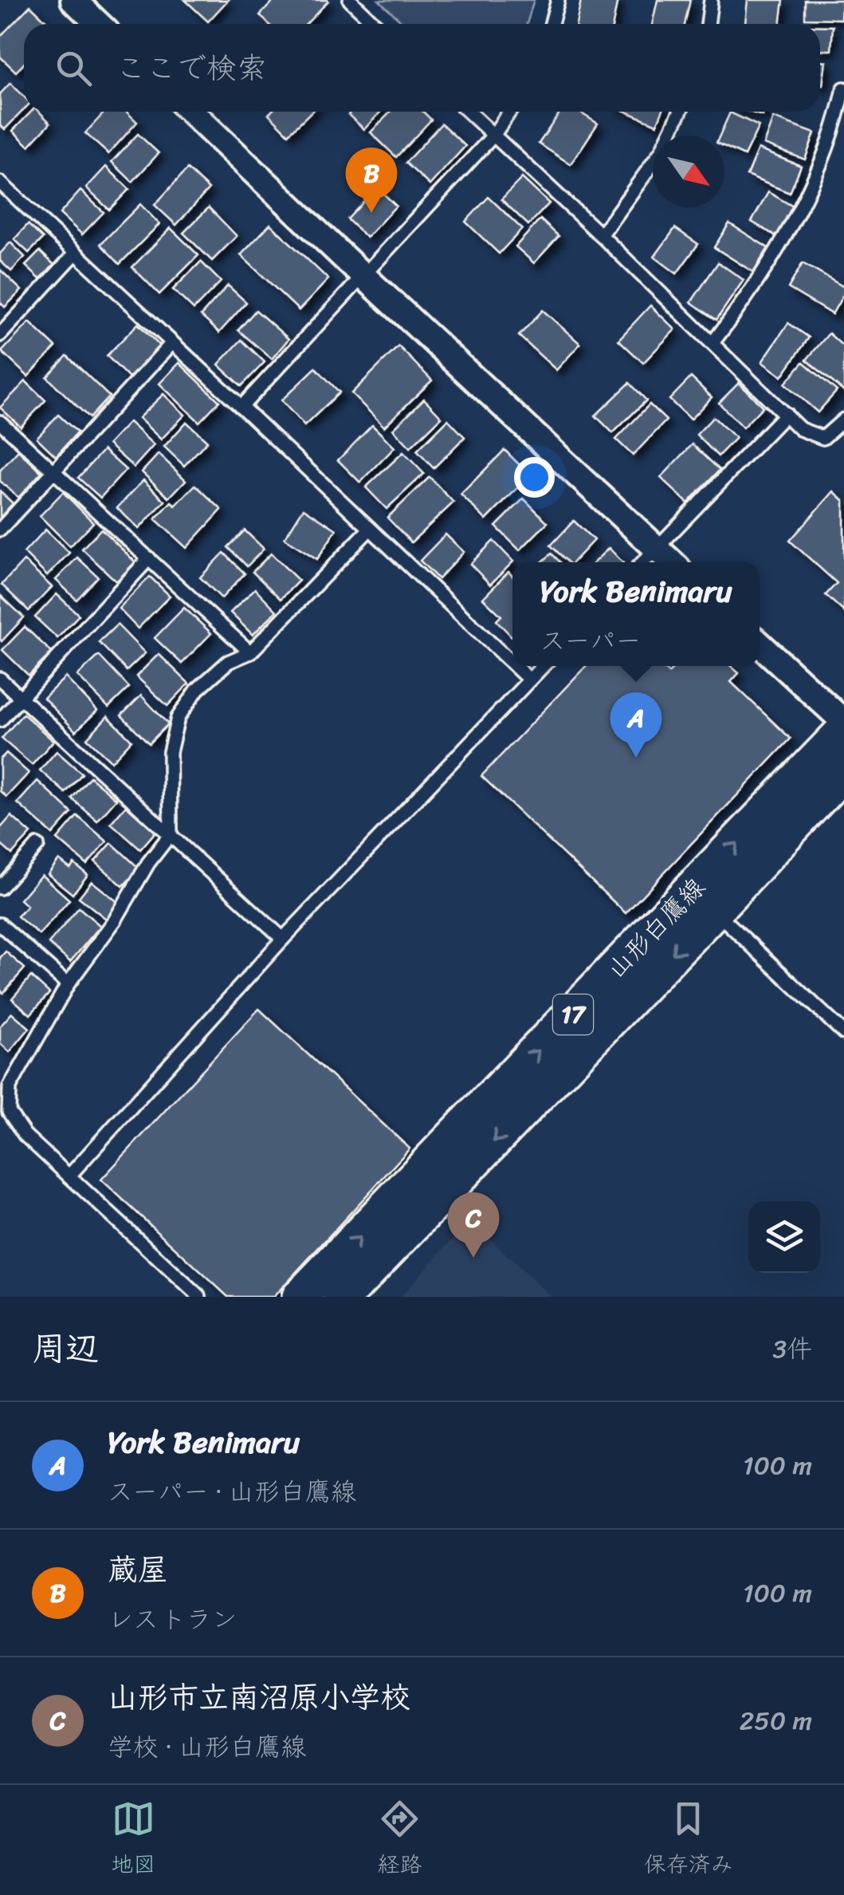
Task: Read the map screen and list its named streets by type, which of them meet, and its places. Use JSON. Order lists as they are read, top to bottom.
{
  "streets": {
    "main road": ["山形白鷹線", "17"]
  },
  "north": "bottom right",
  "page": {
    "search": "ここで検索",
    "pins": ["B", "A", "C"],
    "popup": ["York Benimaru", "スーパー"],
    "heading": ["周辺", "3件"],
    "list": [
      {
        "mark": "A",
        "name": "York Benimaru",
        "note": "スーパー · 山形白鷹線",
        "value": "100 m"
      },
      {
        "mark": "B",
        "name": "蔵屋",
        "note": "レストラン",
        "value": "100 m"
      },
      {
        "mark": "C",
        "name": "山形市立南沼原小学校",
        "note": "学校 · 山形白鷹線",
        "value": "250 m"
      }
    ],
    "nav": ["地図", "経路", "保存済み"]
  }
}
